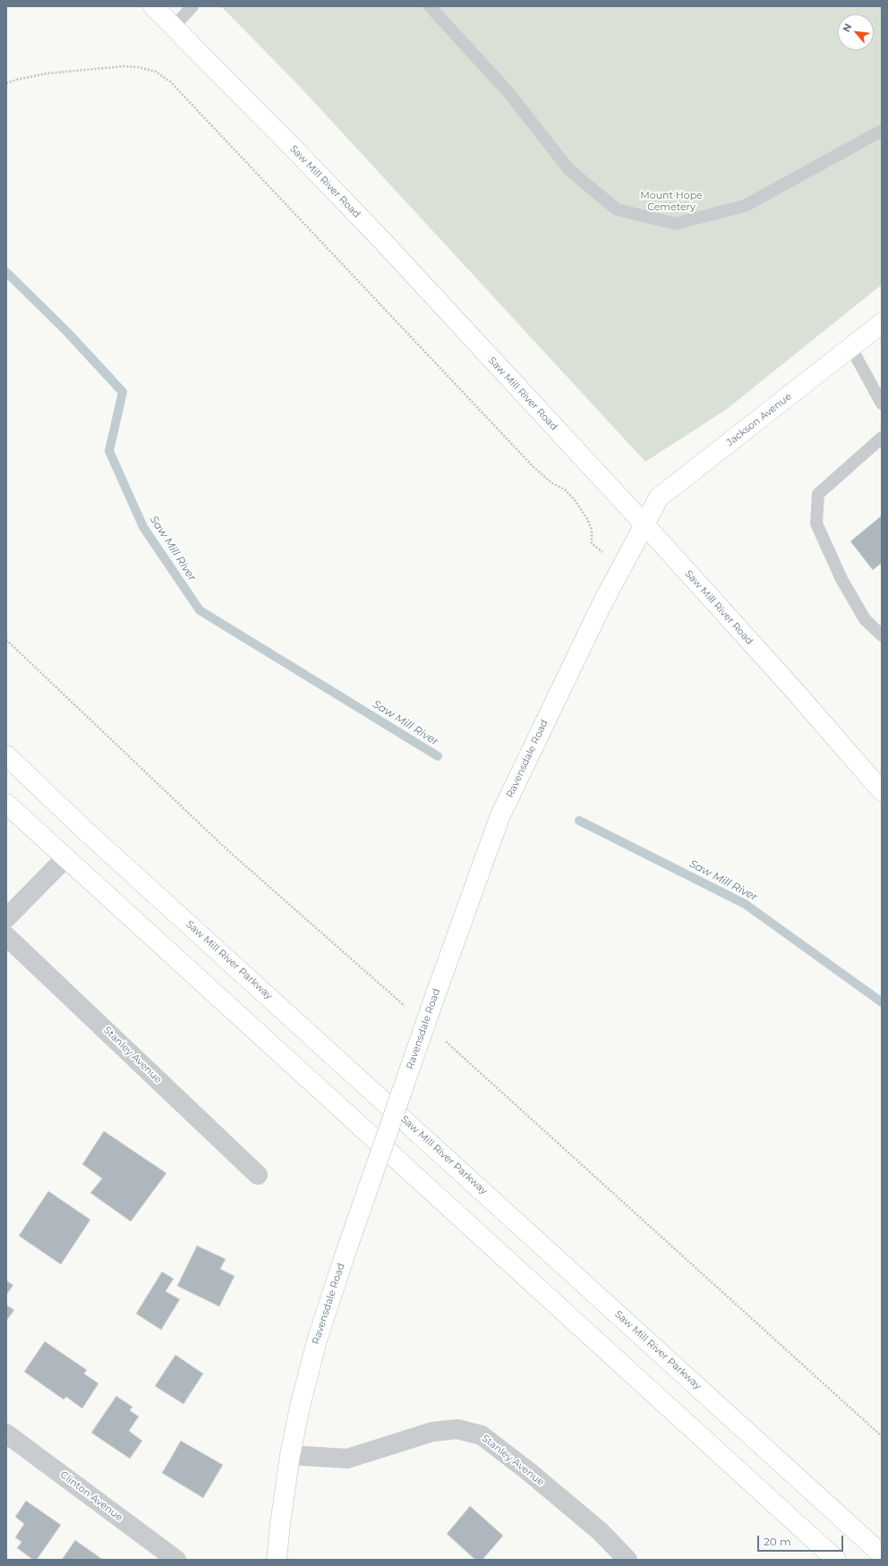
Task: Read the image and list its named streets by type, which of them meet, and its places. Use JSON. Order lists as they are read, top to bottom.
{
  "streets": {
    "main road": [
      "Saw Mill River Road",
      "Jackson Avenue",
      "Ravensdale Road",
      "Saw Mill River Parkway"
    ],
    "street": ["Stanley Avenue", "Clinton Avenue"]
  },
  "crossings": [
    ["Saw Mill River Road", "Jackson Avenue"],
    ["Saw Mill River Road", "Ravensdale Road"],
    ["Jackson Avenue", "Ravensdale Road"],
    ["Ravensdale Road", "Stanley Avenue"]
  ],
  "water": ["Saw Mill River"],
  "parks": ["Mount Hope Cemetery"],
  "scale_bar": "20 m",
  "north": "top left"
}
